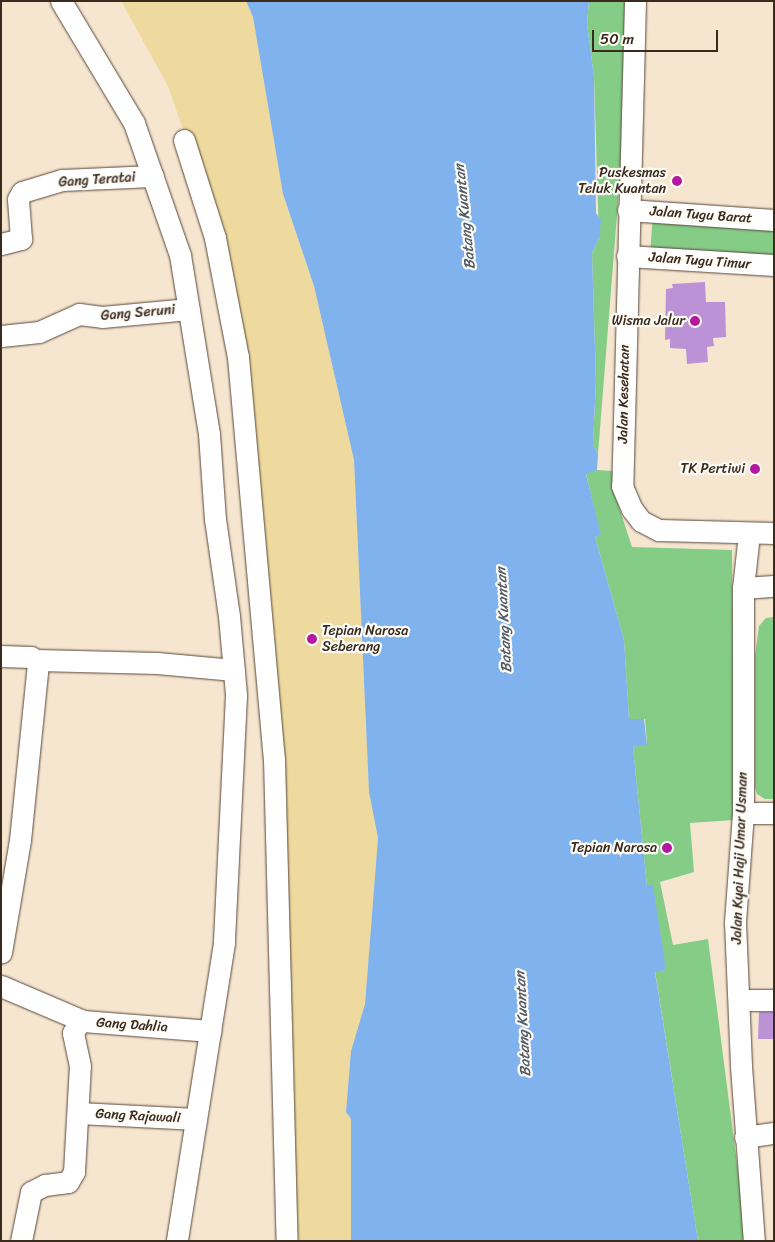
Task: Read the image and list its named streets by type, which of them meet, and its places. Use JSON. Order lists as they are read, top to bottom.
{
  "streets": {
    "street": [
      "Gang Teratai",
      "Jalan Tugu Barat",
      "Jalan Tugu Timur",
      "Gang Seruni",
      "Jalan Kesehatan",
      "Jalan Kyai Haji Umar Usman",
      "Gang Dahlia",
      "Gang Rajawali"
    ]
  },
  "crossings": [
    ["Jalan Tugu Barat", "Jalan Kesehatan"],
    ["Jalan Tugu Timur", "Jalan Kesehatan"],
    ["Jalan Kesehatan", "Jalan Kyai Haji Umar Usman"]
  ],
  "water": ["Batang Kuantan"],
  "places": [
    "Puskesmas Teluk Kuantan",
    "Wisma Jalur",
    "TK Pertiwi",
    "Tepian Narosa Seberang",
    "Tepian Narosa"
  ],
  "scale_bar": "50 m"
}
